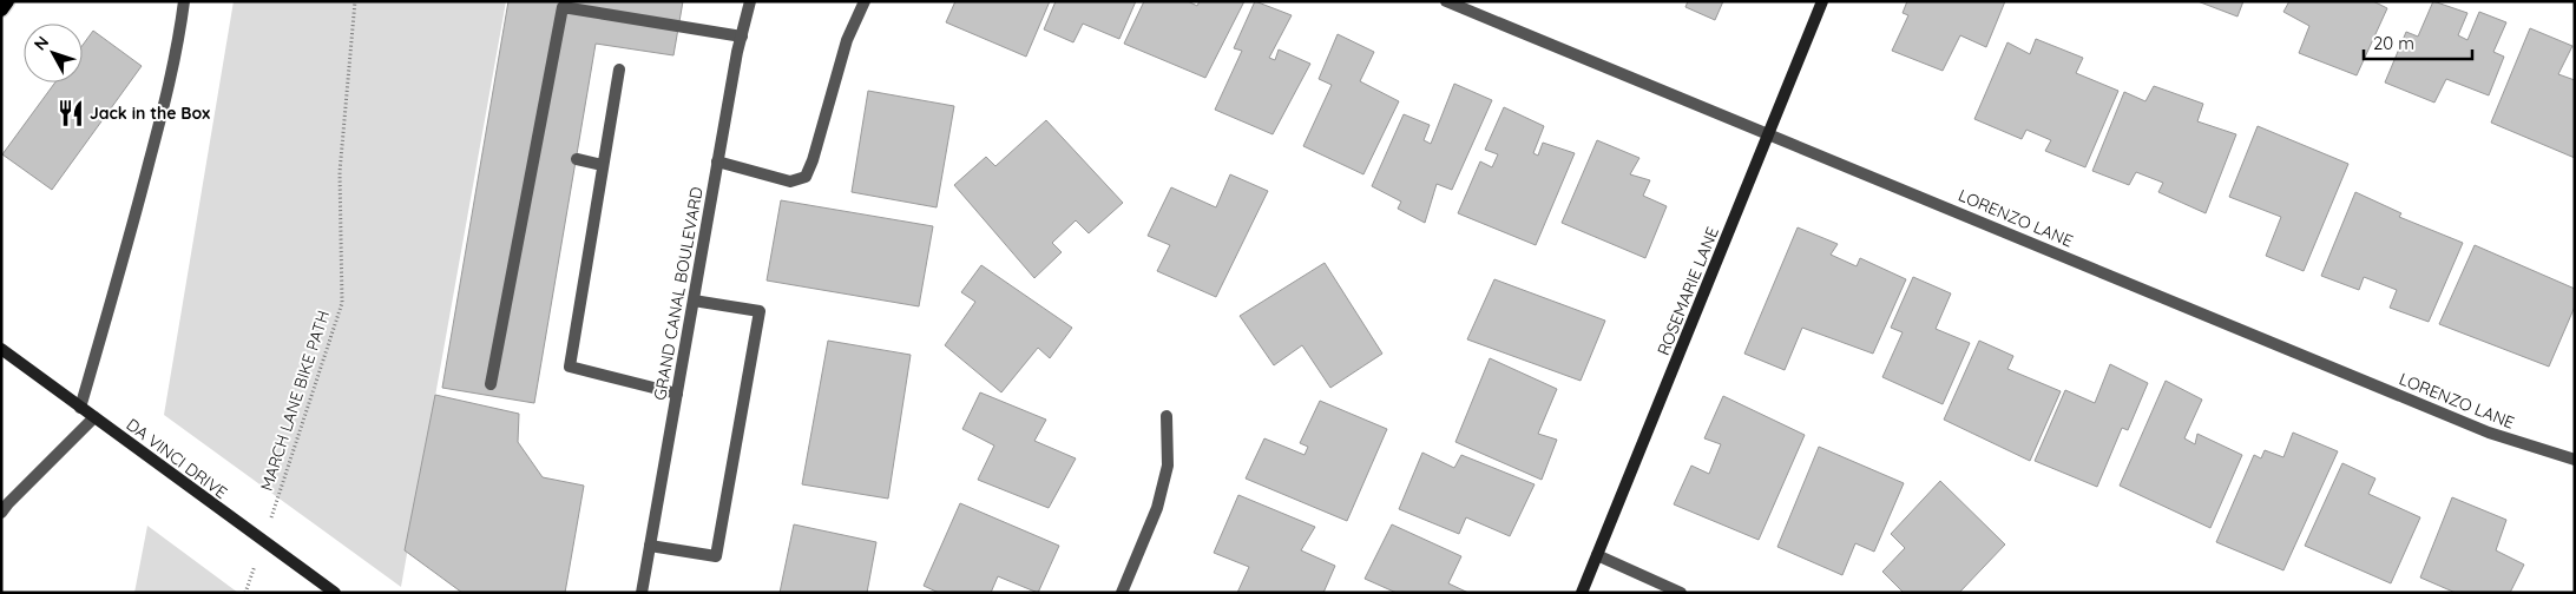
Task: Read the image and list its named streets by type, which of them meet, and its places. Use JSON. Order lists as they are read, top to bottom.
{
  "streets": {
    "street": [
      "LORENZO LANE",
      "ROSEMARIE LANE",
      "GRAND CANAL BOULEVARD",
      "DA VINCI DRIVE"
    ],
    "path": ["MARCH LANE BIKE PATH"]
  },
  "crossings": [
    ["LORENZO LANE", "ROSEMARIE LANE"],
    ["MARCH LANE BIKE PATH", "DA VINCI DRIVE"]
  ],
  "places": {
    "restaurant": ["Jack in the Box"]
  },
  "scale_bar": "20 m",
  "north": "top left"
}
